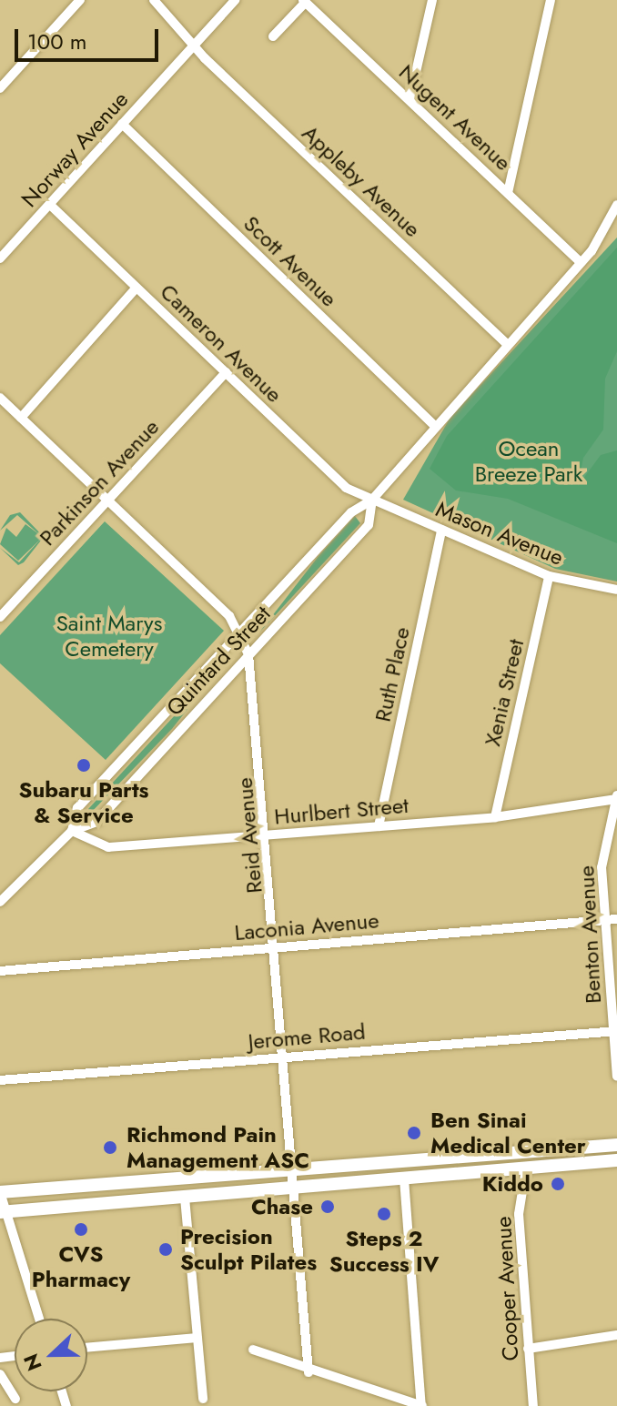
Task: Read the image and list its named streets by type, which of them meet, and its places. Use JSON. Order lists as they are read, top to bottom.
{
  "streets": {
    "street": [
      "Nugent Avenue",
      "Norway Avenue",
      "Appleby Avenue",
      "Scott Avenue",
      "Cameron Avenue",
      "Parkinson Avenue",
      "Mason Avenue",
      "Quintard Street",
      "Ruth Place",
      "Xenia Street",
      "Hurlbert Street",
      "Reid Avenue",
      "Laconia Avenue",
      "Benton Avenue",
      "Jerome Road",
      "Cooper Avenue"
    ]
  },
  "crossings": [
    ["Nugent Avenue", "Quintard Street"],
    ["Norway Avenue", "Appleby Avenue"],
    ["Norway Avenue", "Scott Avenue"],
    ["Norway Avenue", "Cameron Avenue"],
    ["Appleby Avenue", "Quintard Street"],
    ["Scott Avenue", "Quintard Street"],
    ["Cameron Avenue", "Parkinson Avenue"],
    ["Cameron Avenue", "Mason Avenue"],
    ["Cameron Avenue", "Quintard Street"],
    ["Parkinson Avenue", "Reid Avenue"],
    ["Mason Avenue", "Quintard Street"],
    ["Mason Avenue", "Ruth Place"],
    ["Mason Avenue", "Xenia Street"],
    ["Quintard Street", "Hurlbert Street"],
    ["Quintard Street", "Reid Avenue"],
    ["Ruth Place", "Hurlbert Street"],
    ["Xenia Street", "Hurlbert Street"],
    ["Hurlbert Street", "Reid Avenue"],
    ["Hurlbert Street", "Benton Avenue"],
    ["Reid Avenue", "Laconia Avenue"],
    ["Reid Avenue", "Jerome Road"],
    ["Laconia Avenue", "Benton Avenue"],
    ["Benton Avenue", "Jerome Road"]
  ],
  "parks": ["Ocean Breeze Park", "Saint Marys Cemetery"],
  "places": [
    "Subaru Parts & Service",
    "Ben Sinai Medical Center",
    "Richmond Pain Management ASC",
    "Kiddo",
    "Chase",
    "Steps 2 Success IV",
    "CVS Pharmacy",
    "Precision Sculpt Pilates"
  ],
  "scale_bar": "100 m",
  "north": "left"
}
